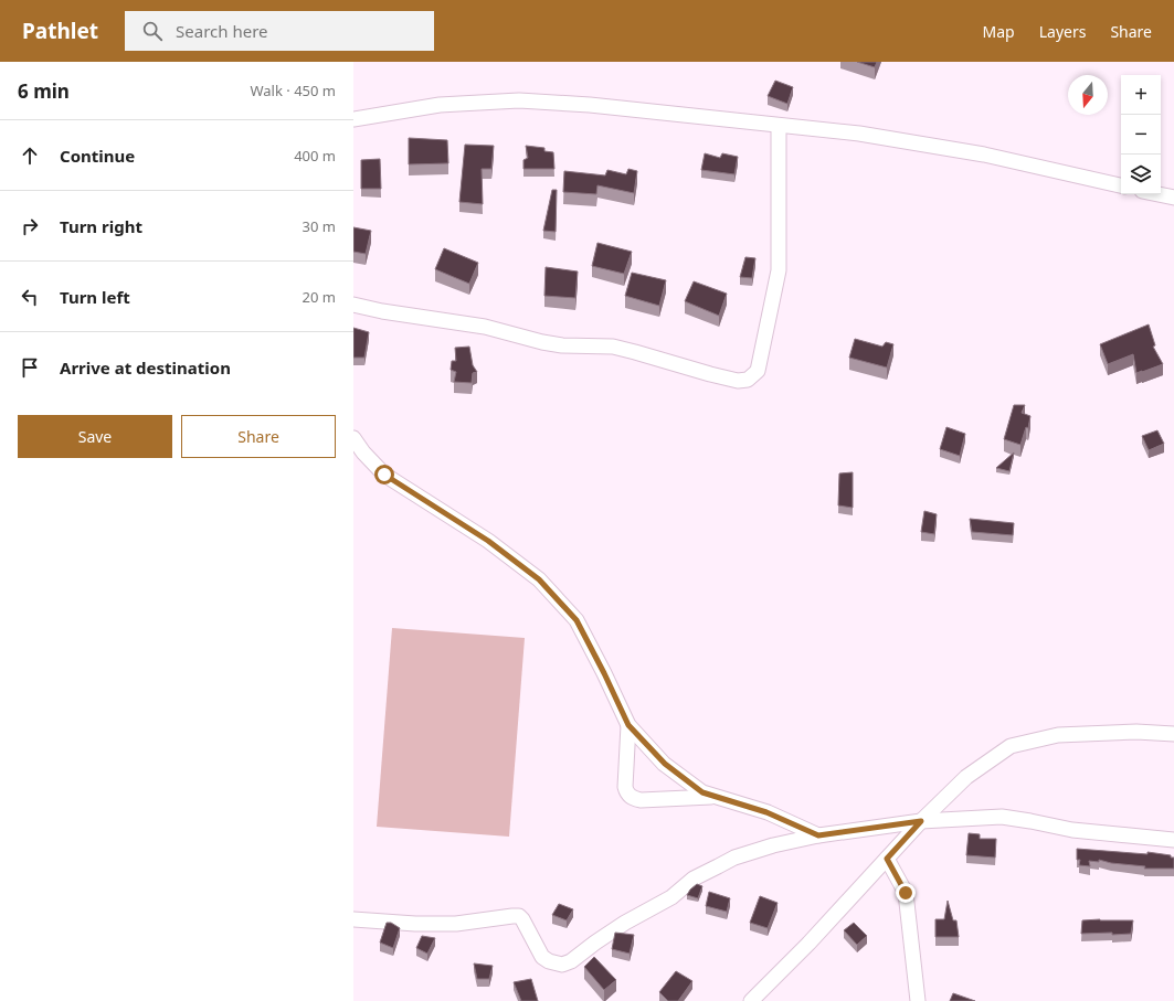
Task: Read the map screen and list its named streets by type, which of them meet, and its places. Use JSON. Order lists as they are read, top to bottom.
{
  "north": "bottom",
  "page": {
    "header": "Pathlet",
    "search": "Search here",
    "nav": ["Map", "Layers", "Share"],
    "heading": ["6 min", "Walk · 450 m"],
    "map_buttons": ["+", "−"],
    "list": [
      ["Continue", "400 m"],
      ["Turn right", "30 m"],
      ["Turn left", "20 m"],
      "Arrive at destination"
    ],
    "buttons": ["Save", "Share"]
  }
}
